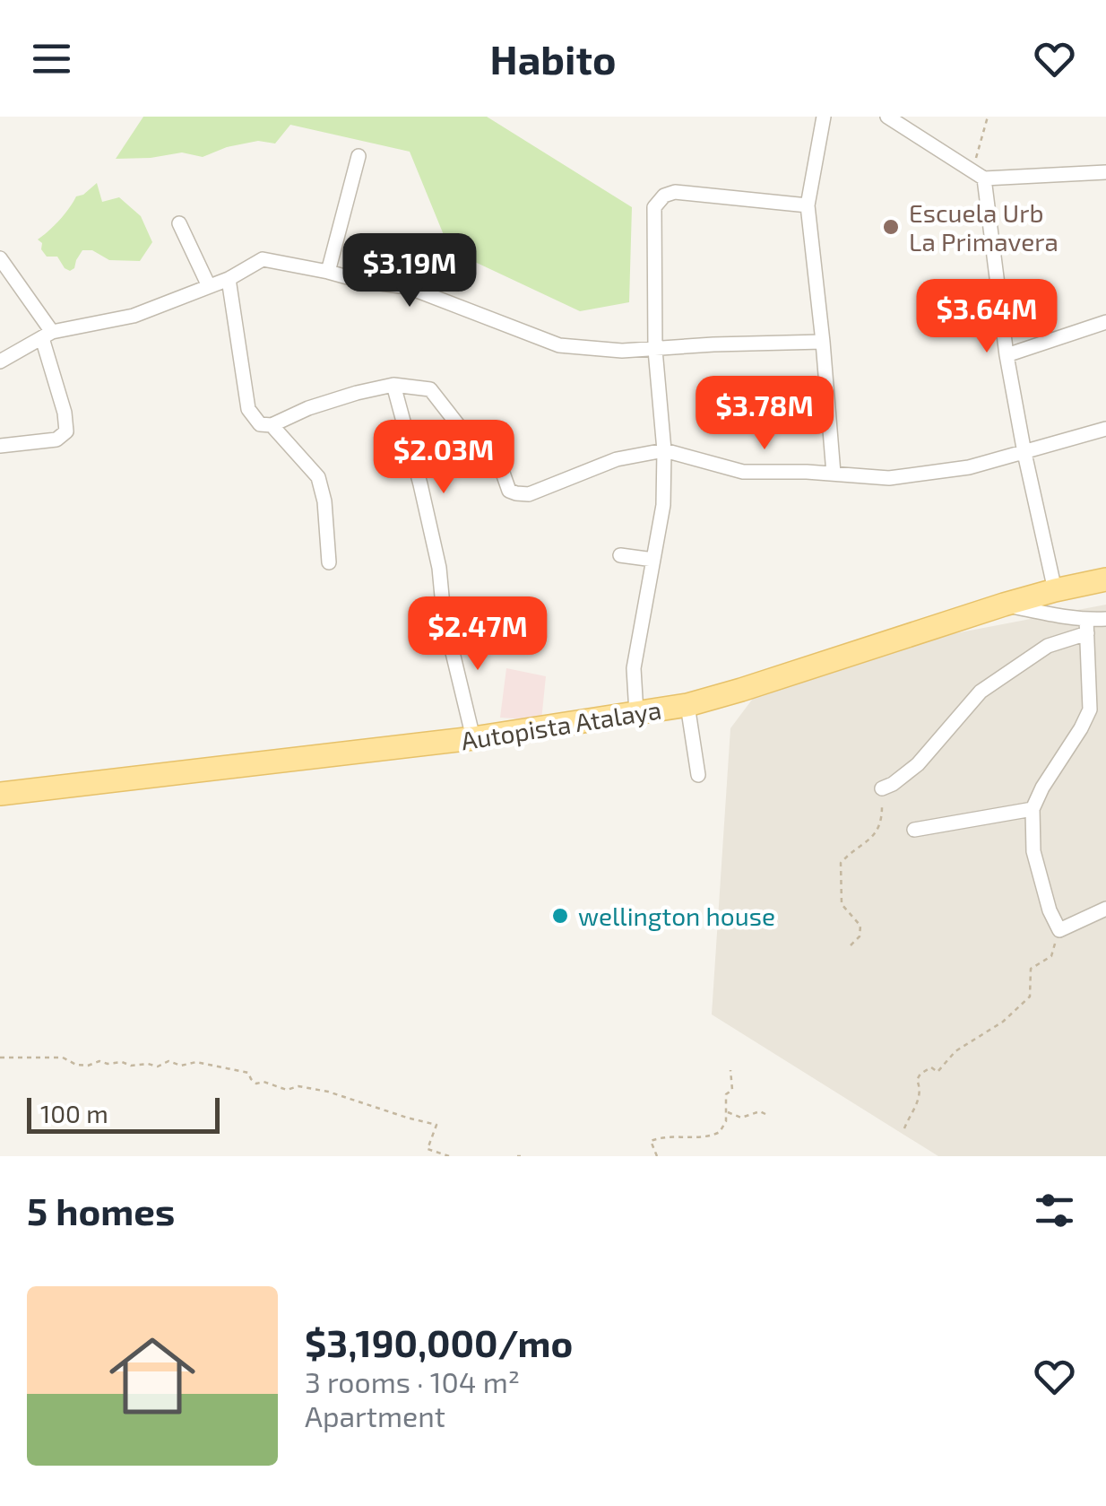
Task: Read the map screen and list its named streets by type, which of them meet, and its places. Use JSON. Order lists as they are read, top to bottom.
{
  "streets": {
    "main road": ["Autopista Atalaya"]
  },
  "places": ["Escuela Urb La Primavera", "wellington house"],
  "scale_bar": "100 m",
  "page": {
    "header": "Habito",
    "price": [
      "$3.19M",
      "$3.64M",
      "$3.78M",
      "$2.03M",
      "$2.47M"
    ],
    "scale": "100 m",
    "heading": "5 homes",
    "list": [
      {
        "name": "$3,190,000/mo",
        "note": "3 rooms · 104 m² · Apartment"
      }
    ]
  }
}
